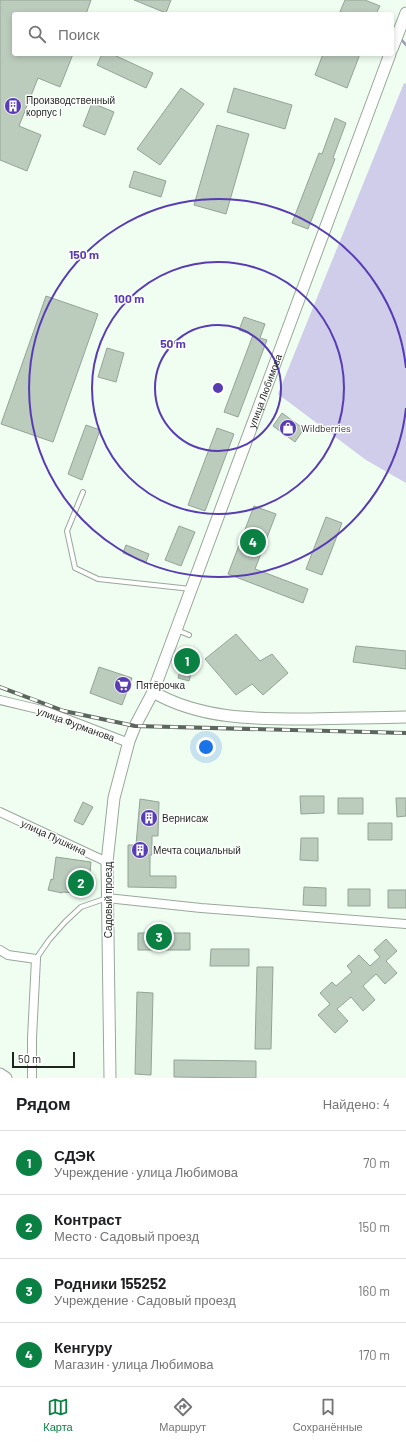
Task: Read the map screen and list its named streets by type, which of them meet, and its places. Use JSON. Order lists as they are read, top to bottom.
{
  "streets": {
    "main road": ["улица Любимова", "Садовый проезд"],
    "street": ["улица Фурманова", "улица Пушкина"]
  },
  "crossings": [
    ["улица Любимова", "Садовый проезд"],
    ["улица Фурманова", "Садовый проезд"],
    ["улица Пушкина", "Садовый проезд"]
  ],
  "places": {
    "building": ["Производственный корпус I", "Вернисаж", "Мечта социальный"],
    "shop": ["Wildberries"],
    "supermarket": ["Пятёрочка"]
  },
  "scale_bar": "50 m",
  "page": {
    "search": "Поиск",
    "pins": [
      "4",
      "1",
      "2",
      "3"
    ],
    "scale": "50 m",
    "heading": ["Рядом", "Найдено: 4"],
    "list": [
      {
        "mark": "1",
        "name": "СДЭК",
        "note": "Учреждение · улица Любимова",
        "value": "70 m"
      },
      {
        "mark": "2",
        "name": "Контраст",
        "note": "Место · Садовый проезд",
        "value": "150 m"
      },
      {
        "mark": "3",
        "name": "Родники 155252",
        "note": "Учреждение · Садовый проезд",
        "value": "160 m"
      },
      {
        "mark": "4",
        "name": "Кенгуру",
        "note": "Магазин · улица Любимова",
        "value": "170 m"
      }
    ],
    "nav": ["Карта", "Маршрут", "Сохранённые"]
  },
  "rings": ["150 m", "100 m", "50 m"]
}
